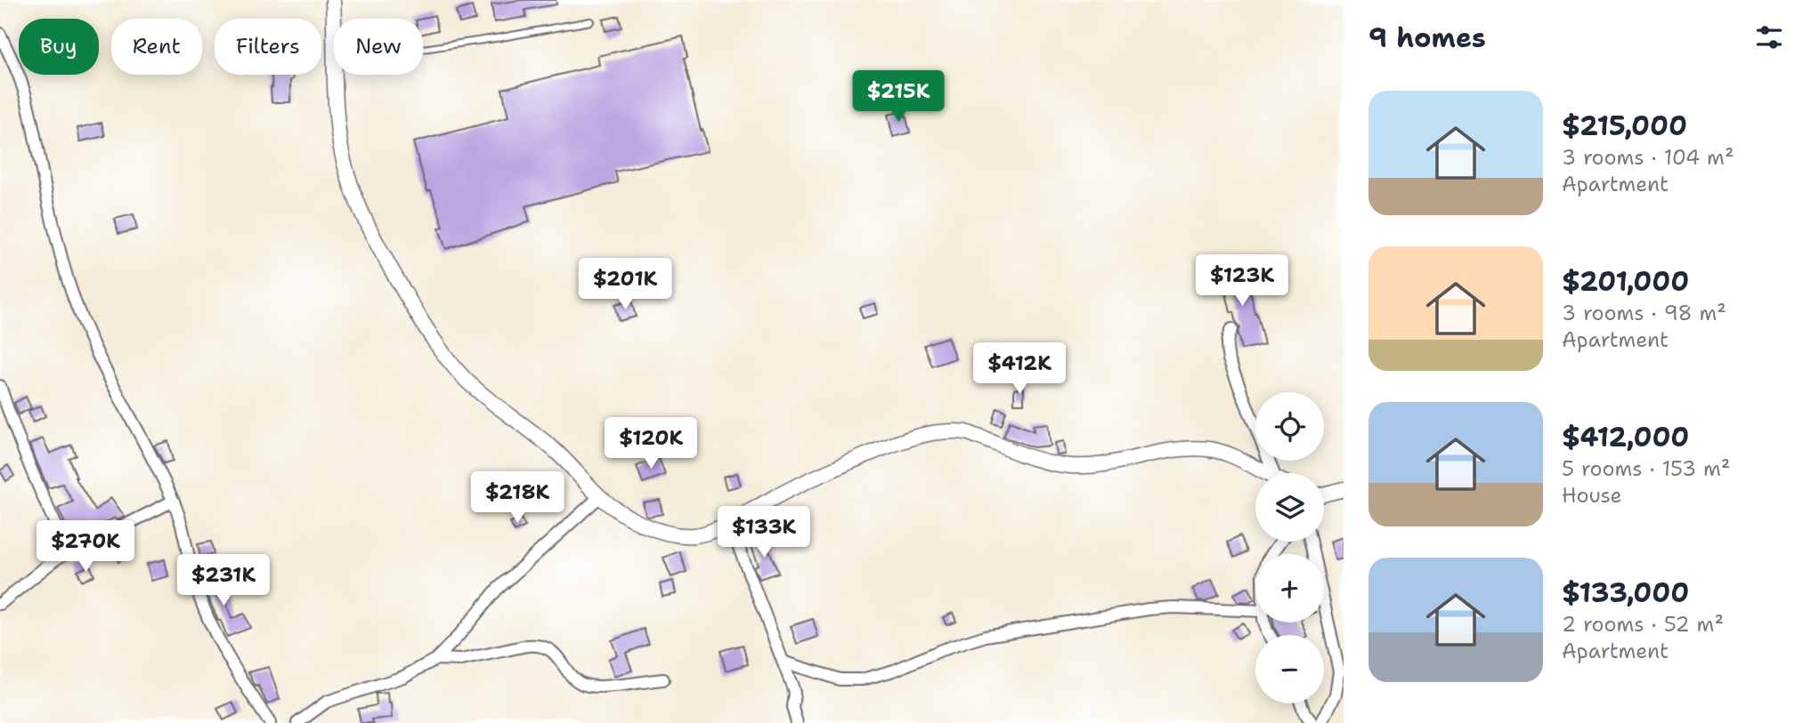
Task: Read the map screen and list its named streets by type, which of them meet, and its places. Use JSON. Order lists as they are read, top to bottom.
{
  "page": {
    "heading": "9 homes",
    "chip": [
      "Buy",
      "Rent",
      "Filters",
      "New"
    ],
    "price": [
      "$215K",
      "$123K",
      "$201K",
      "$412K",
      "$120K",
      "$218K",
      "$133K",
      "$270K",
      "$231K"
    ],
    "list": [
      {
        "name": "$215,000",
        "note": "3 rooms · 104 m² · Apartment"
      },
      {
        "name": "$201,000",
        "note": "3 rooms · 98 m² · Apartment"
      },
      {
        "name": "$412,000",
        "note": "5 rooms · 153 m² · House"
      },
      {
        "name": "$133,000",
        "note": "2 rooms · 52 m² · Apartment"
      }
    ],
    "map_buttons": ["+", "−"]
  }
}
